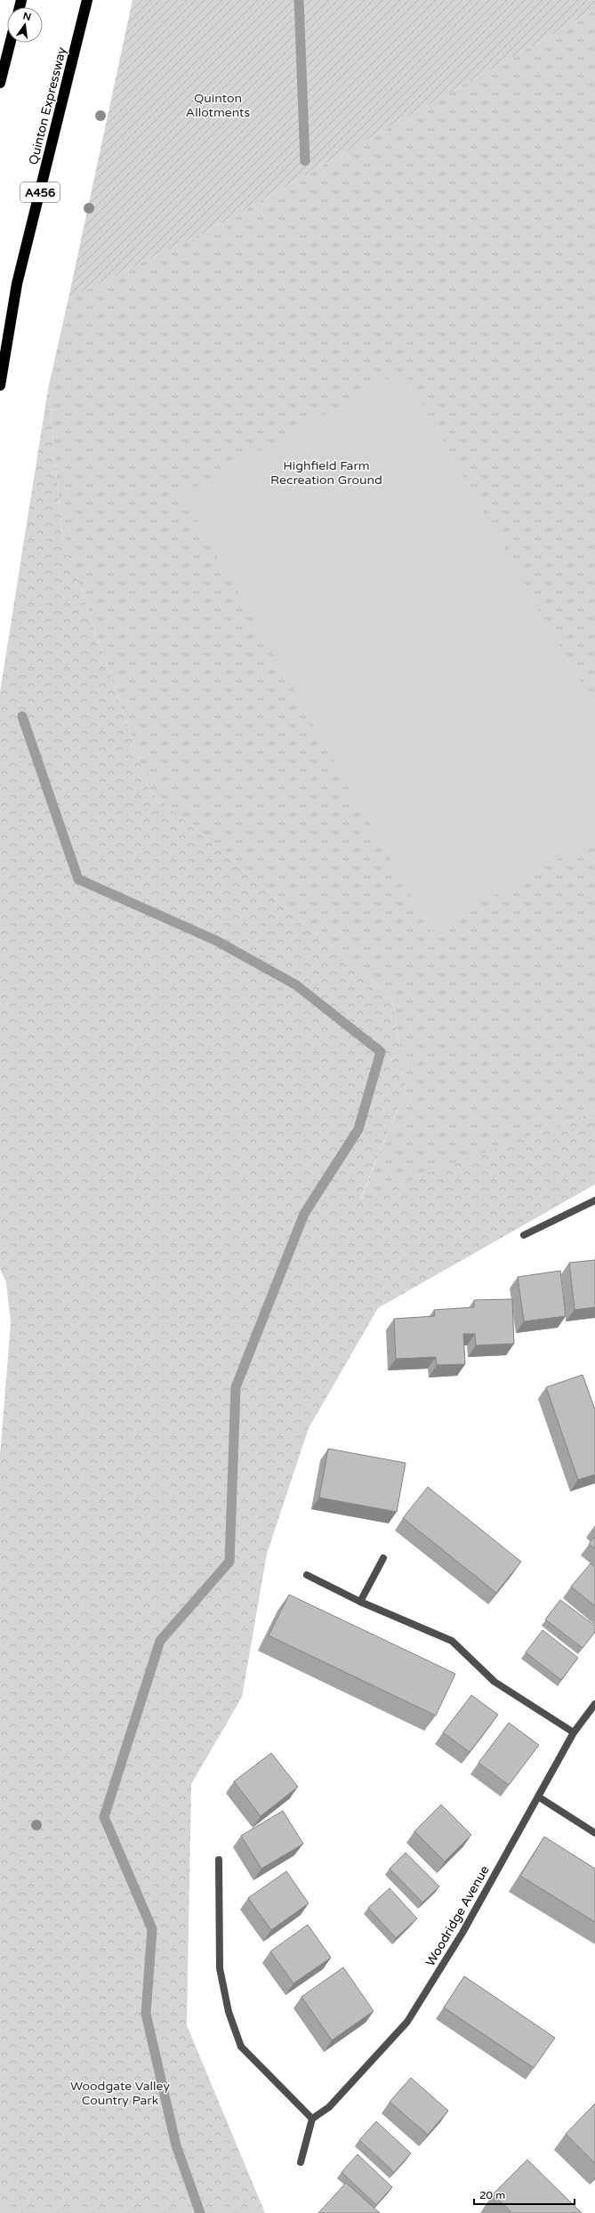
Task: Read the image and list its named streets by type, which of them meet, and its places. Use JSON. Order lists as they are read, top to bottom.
{
  "streets": {
    "highway": ["Quinton Expressway", "A456"],
    "street": ["Woodridge Avenue"]
  },
  "parks": ["Quinton Allotments", "Highfield Farm Recreation Ground", "Woodgate Valley Country Park"],
  "scale_bar": "20 m",
  "north": "top"
}
